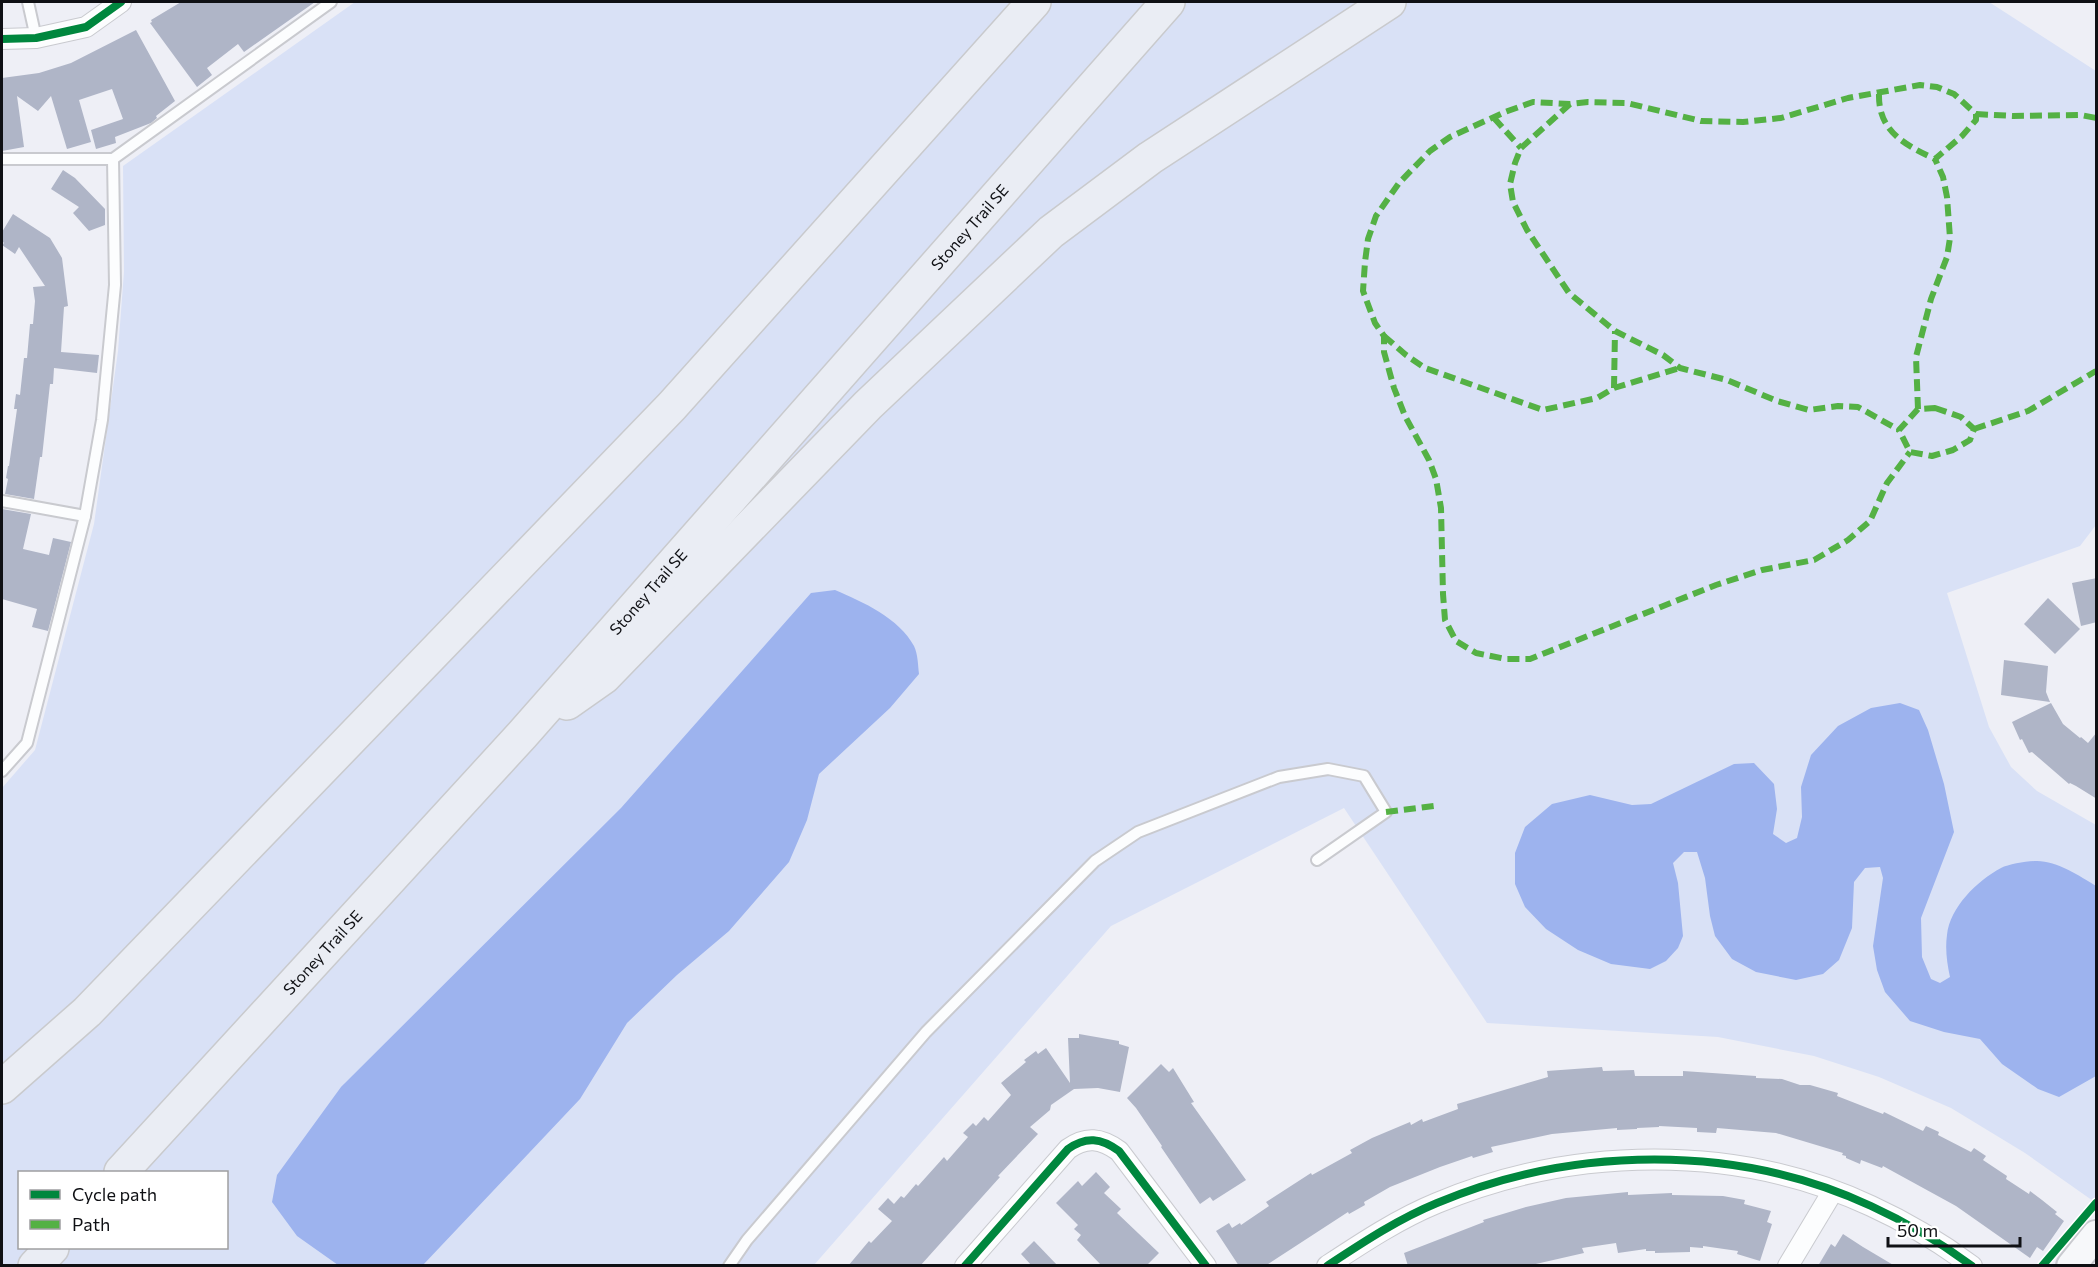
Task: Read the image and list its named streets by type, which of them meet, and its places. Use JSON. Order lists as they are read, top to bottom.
{
  "streets": {
    "highway": ["Stoney Trail SE"]
  },
  "legend": ["Cycle path", "Path"],
  "scale_bar": "50 m"
}
